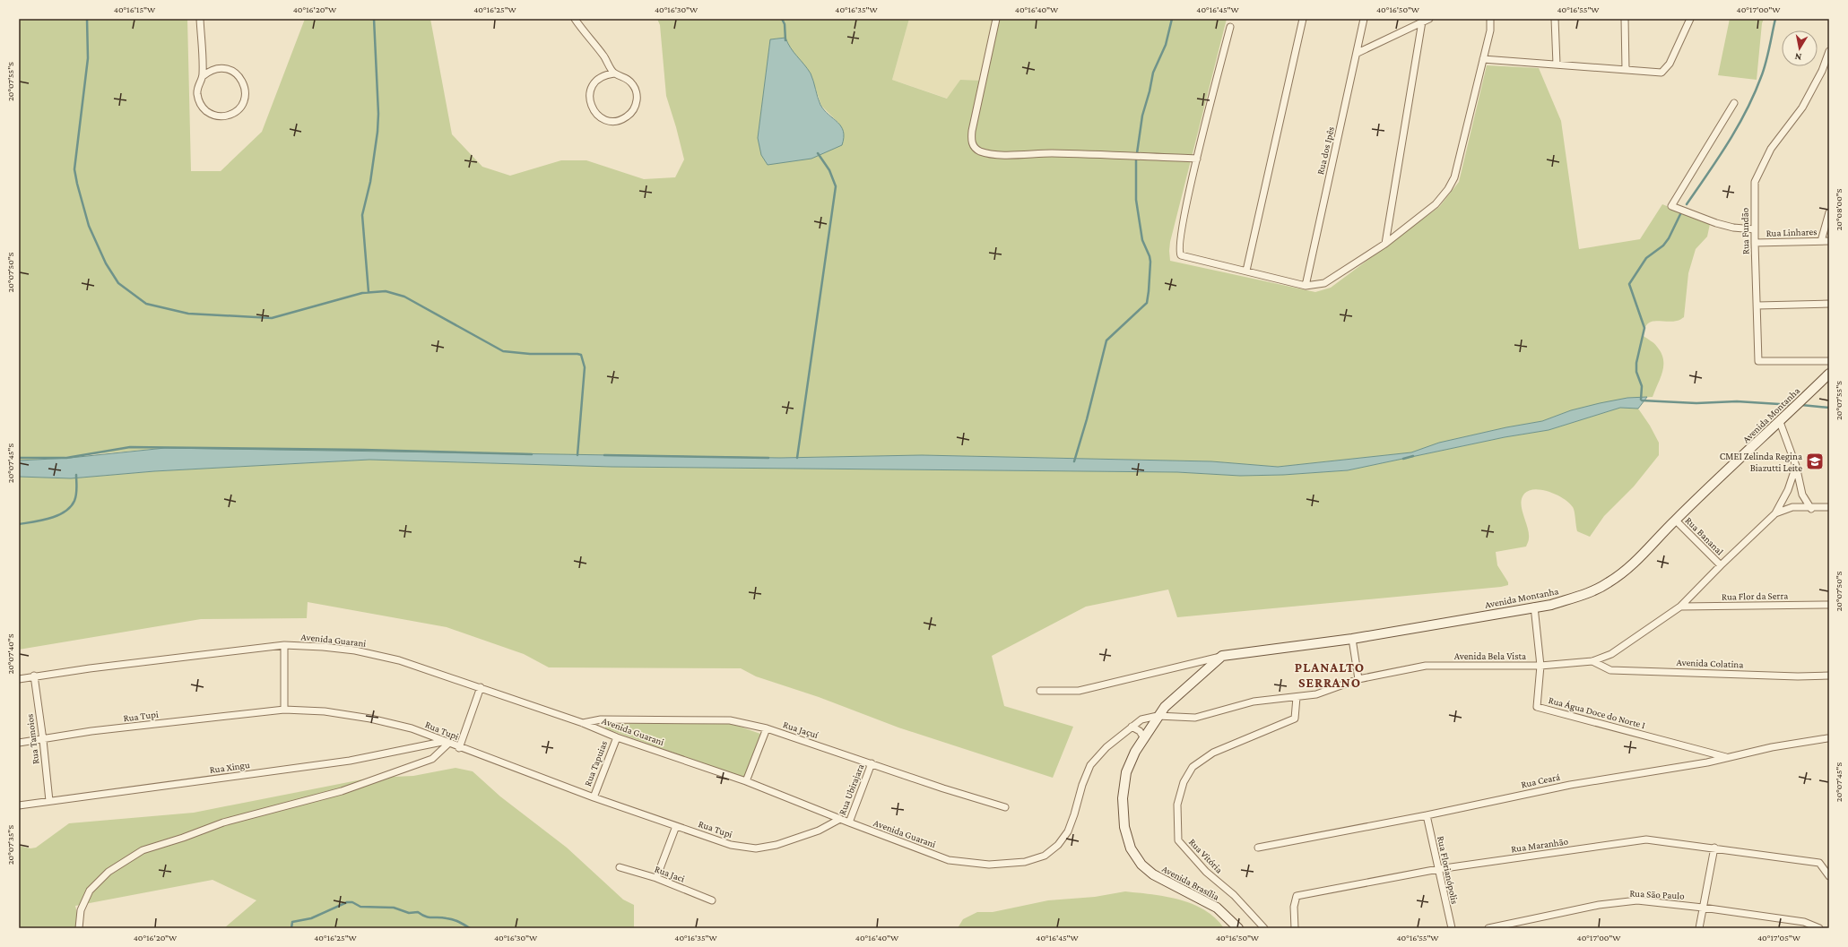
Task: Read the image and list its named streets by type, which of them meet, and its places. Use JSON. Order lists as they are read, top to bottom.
{
  "streets": {
    "street": [
      "Rua dos Ipês",
      "Rua Fundão",
      "Rua Linhares",
      "Avenida Montanha",
      "Rua Bananal",
      "Rua Flor da Serra",
      "Avenida Guarani",
      "Avenida Bela Vista",
      "Avenida Colatina",
      "Rua Água Doce do Norte I",
      "Rua Tupi",
      "Rua Jaçuí",
      "Rua Tamoios",
      "Rua Tapuias",
      "Rua Xingu",
      "Rua Ceará",
      "Rua Ubirajara",
      "Rua Maranhão",
      "Rua Vitória",
      "Rua Florianópolis",
      "Rua Jaci",
      "Avenida Brasília",
      "Rua São Paulo"
    ]
  },
  "crossings": [
    ["Rua Fundão", "Rua Linhares"],
    ["Avenida Montanha", "Rua Bananal"],
    ["Avenida Montanha", "Rua Água Doce do Norte I"],
    ["Rua Bananal", "Avenida Bela Vista"],
    ["Rua Flor da Serra", "Avenida Bela Vista"],
    ["Avenida Guarani", "Avenida Bela Vista"],
    ["Avenida Guarani", "Rua Tupi"],
    ["Avenida Guarani", "Rua Jaçuí"],
    ["Avenida Guarani", "Rua Tamoios"],
    ["Avenida Guarani", "Rua Tapuias"],
    ["Avenida Guarani", "Rua Ubirajara"],
    ["Avenida Guarani", "Avenida Brasília"],
    ["Avenida Bela Vista", "Avenida Colatina"],
    ["Avenida Bela Vista", "Rua Água Doce do Norte I"],
    ["Avenida Bela Vista", "Rua Vitória"],
    ["Avenida Bela Vista", "Avenida Brasília"],
    ["Rua Água Doce do Norte I", "Rua Ceará"],
    ["Rua Tupi", "Rua Tamoios"],
    ["Rua Tupi", "Rua Tapuias"],
    ["Rua Tupi", "Rua Xingu"],
    ["Rua Jaçuí", "Rua Ubirajara"],
    ["Rua Tamoios", "Rua Xingu"],
    ["Rua Ceará", "Rua Florianópolis"],
    ["Rua Maranhão", "Rua Florianópolis"]
  ],
  "districts": ["PLANALTO SERRANO"],
  "places": {
    "school or university": ["CMEI Zelinda Regina Biazutti Leite"]
  },
  "north": "bottom",
  "coordinates": [
    "40°16'15\"W",
    "40°16'20\"W",
    "40°16'25\"W",
    "40°16'30\"W",
    "40°16'35\"W",
    "40°16'40\"W",
    "40°16'45\"W",
    "40°16'50\"W",
    "40°16'55\"W",
    "40°17'00\"W",
    "20°07'55\"S",
    "20°08'00\"S",
    "20°07'50\"S",
    "20°07'45\"S",
    "20°07'40\"S",
    "20°07'35\"S",
    "40°17'05\"W"
  ]
}
